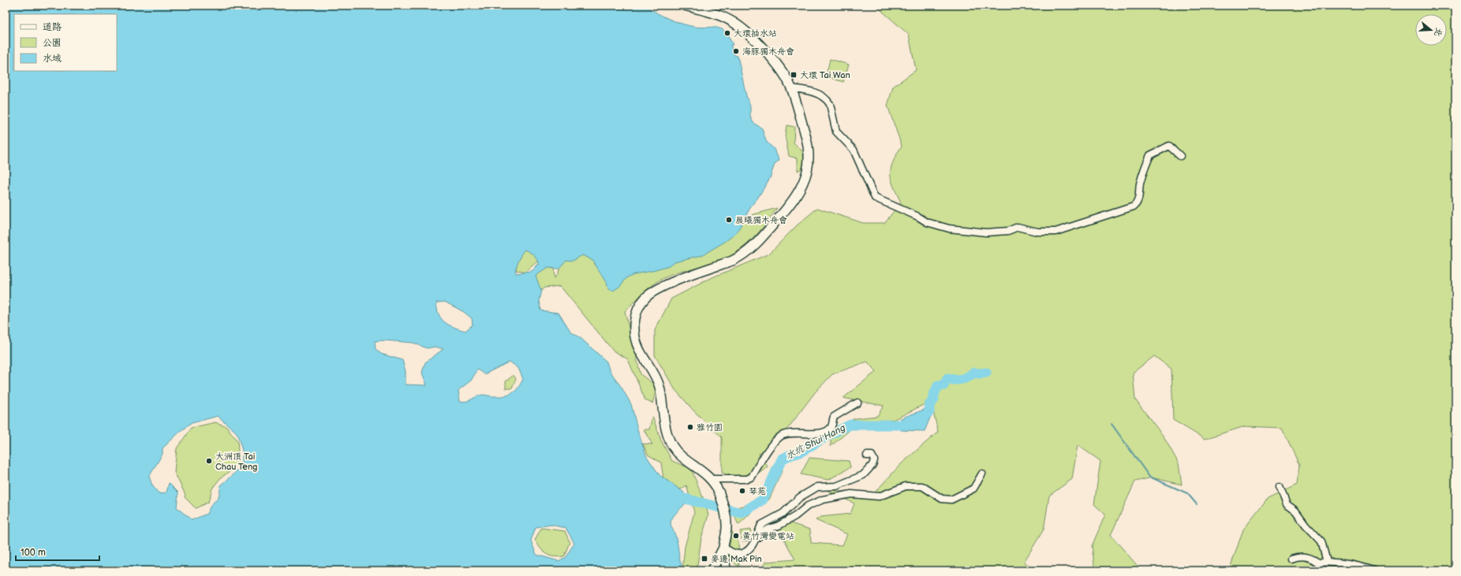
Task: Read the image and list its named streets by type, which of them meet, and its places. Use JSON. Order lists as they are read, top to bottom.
{
  "water": ["水坑 Shui Hang"],
  "places": {
    "other": [
      "大環抽水站",
      "海豚獨木舟會",
      "晨曦獨木舟會",
      "雅竹園",
      "大洲頂 Tai Chau Teng",
      "琴苑",
      "黃竹灣變電站"
    ],
    "transit": ["大環 Tai Wan", "麥邊 Mak Pin"]
  },
  "legend": ["道路", "公園", "水域"],
  "scale_bar": "100 m",
  "north": "right"
}
